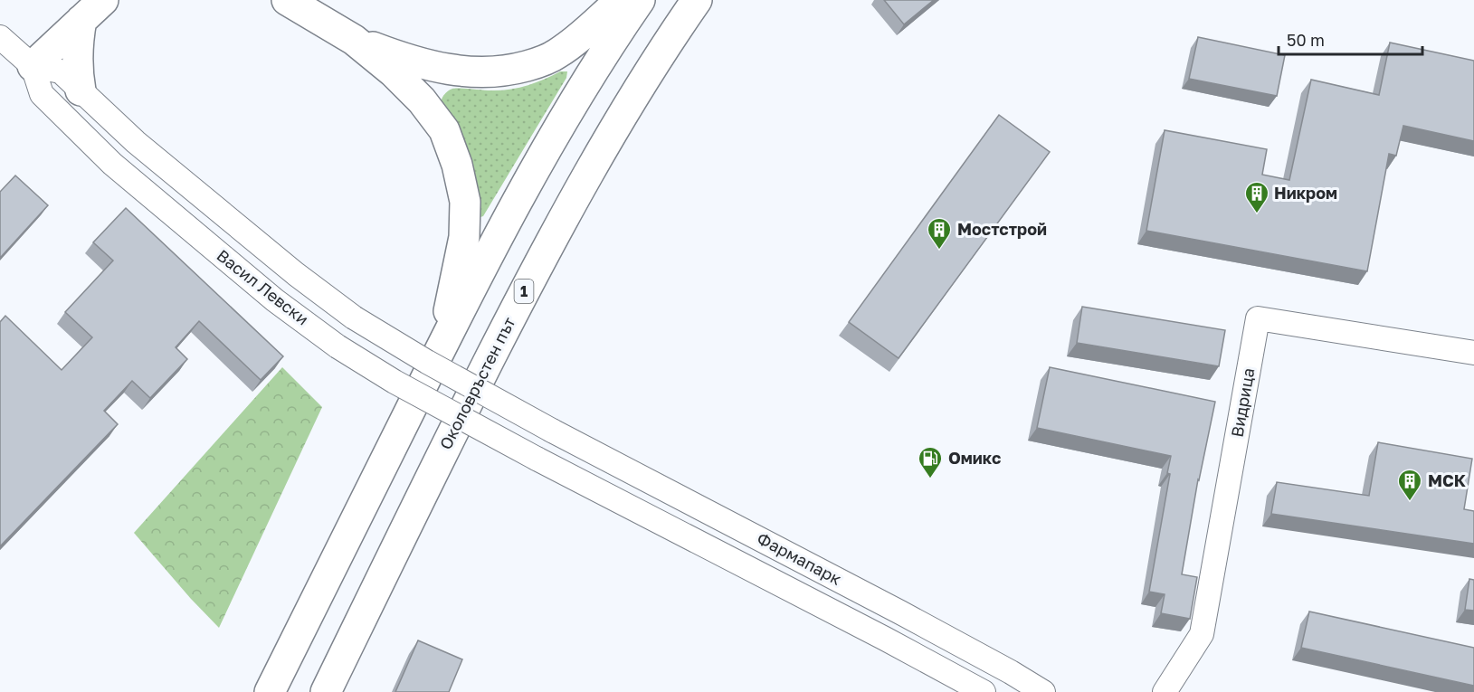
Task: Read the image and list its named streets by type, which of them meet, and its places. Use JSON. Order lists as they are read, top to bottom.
{
  "streets": {
    "highway": ["1", "Околовръстен път"],
    "street": ["Васил Левски", "Видрица", "Фармапарк"]
  },
  "crossings": [
    ["Васил Левски", "Фармапарк"]
  ],
  "places": {
    "building": ["Никром", "Мостстрой", "МСК"],
    "fuel station": ["Омикс"]
  },
  "scale_bar": "50 m"
}
